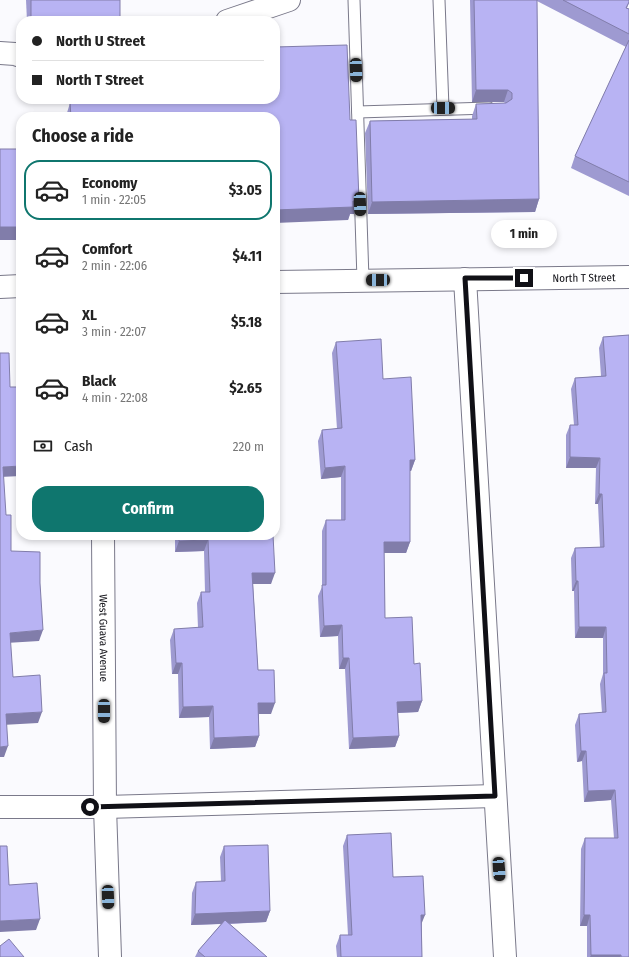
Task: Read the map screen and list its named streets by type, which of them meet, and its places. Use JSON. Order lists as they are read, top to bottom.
{
  "streets": {
    "street": ["North T Street", "West Guava Avenue"]
  },
  "page": {
    "banner": ["North U Street", "North T Street"],
    "heading": "Choose a ride",
    "list": [
      {
        "name": "Economy",
        "note": "1 min · 22:05",
        "value": "$3.05"
      },
      {
        "name": "Comfort",
        "note": "2 min · 22:06",
        "value": "$4.11"
      },
      {
        "name": "XL",
        "note": "3 min · 22:07",
        "value": "$5.18"
      },
      {
        "name": "Black",
        "note": "4 min · 22:08",
        "value": "$2.65"
      }
    ],
    "bubble": "1 min",
    "pay": ["Cash", "220 m"],
    "buttons": "Confirm"
  }
}
